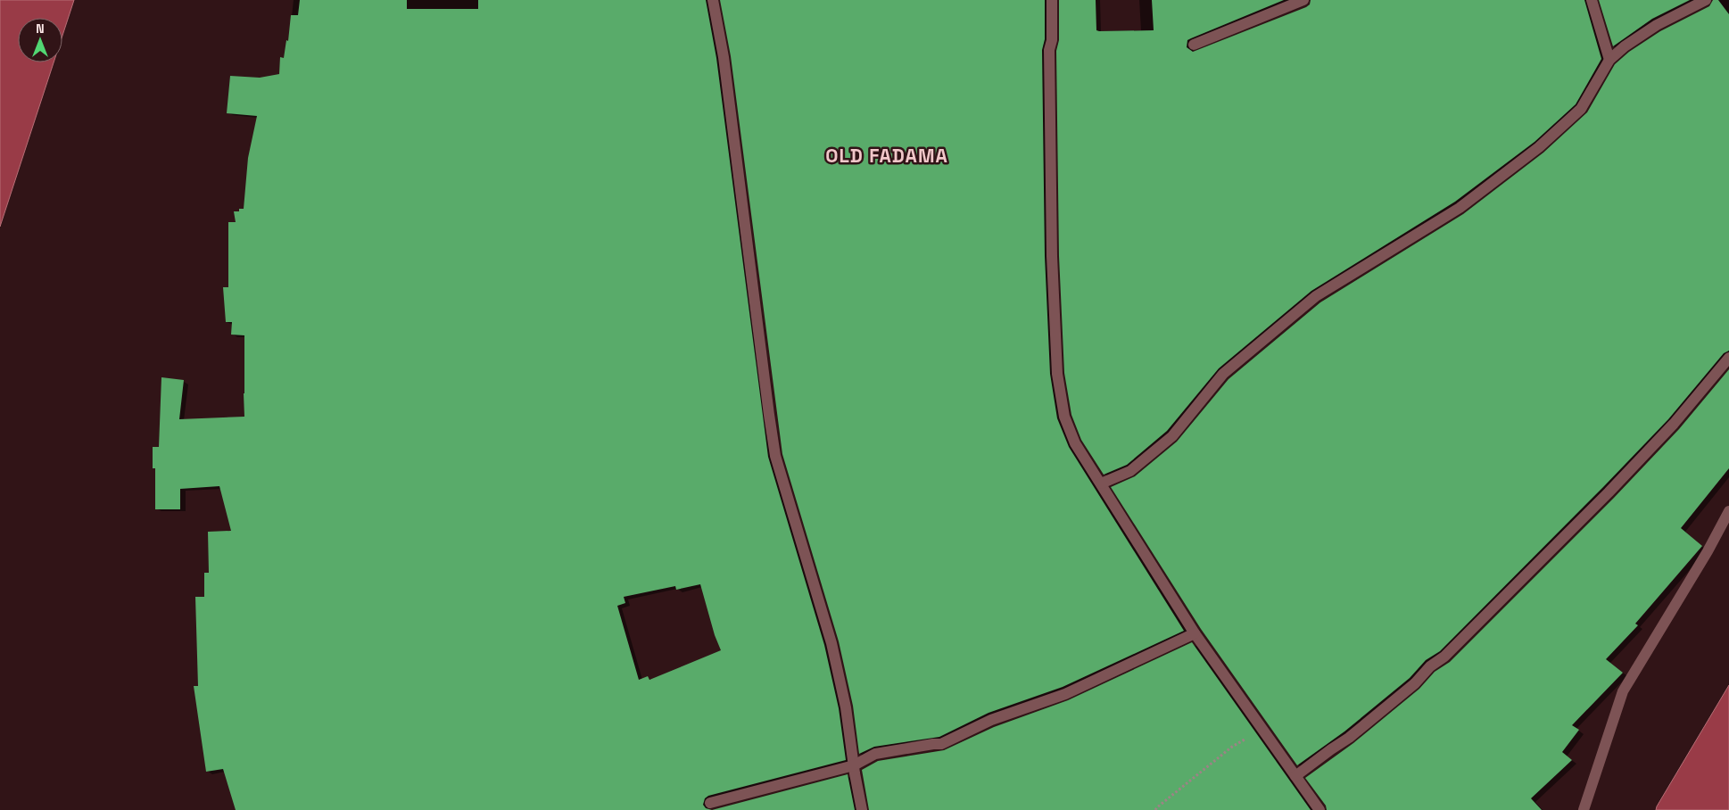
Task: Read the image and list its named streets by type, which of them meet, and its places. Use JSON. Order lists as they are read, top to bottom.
{
  "districts": ["OLD FADAMA"],
  "north": "top"
}
